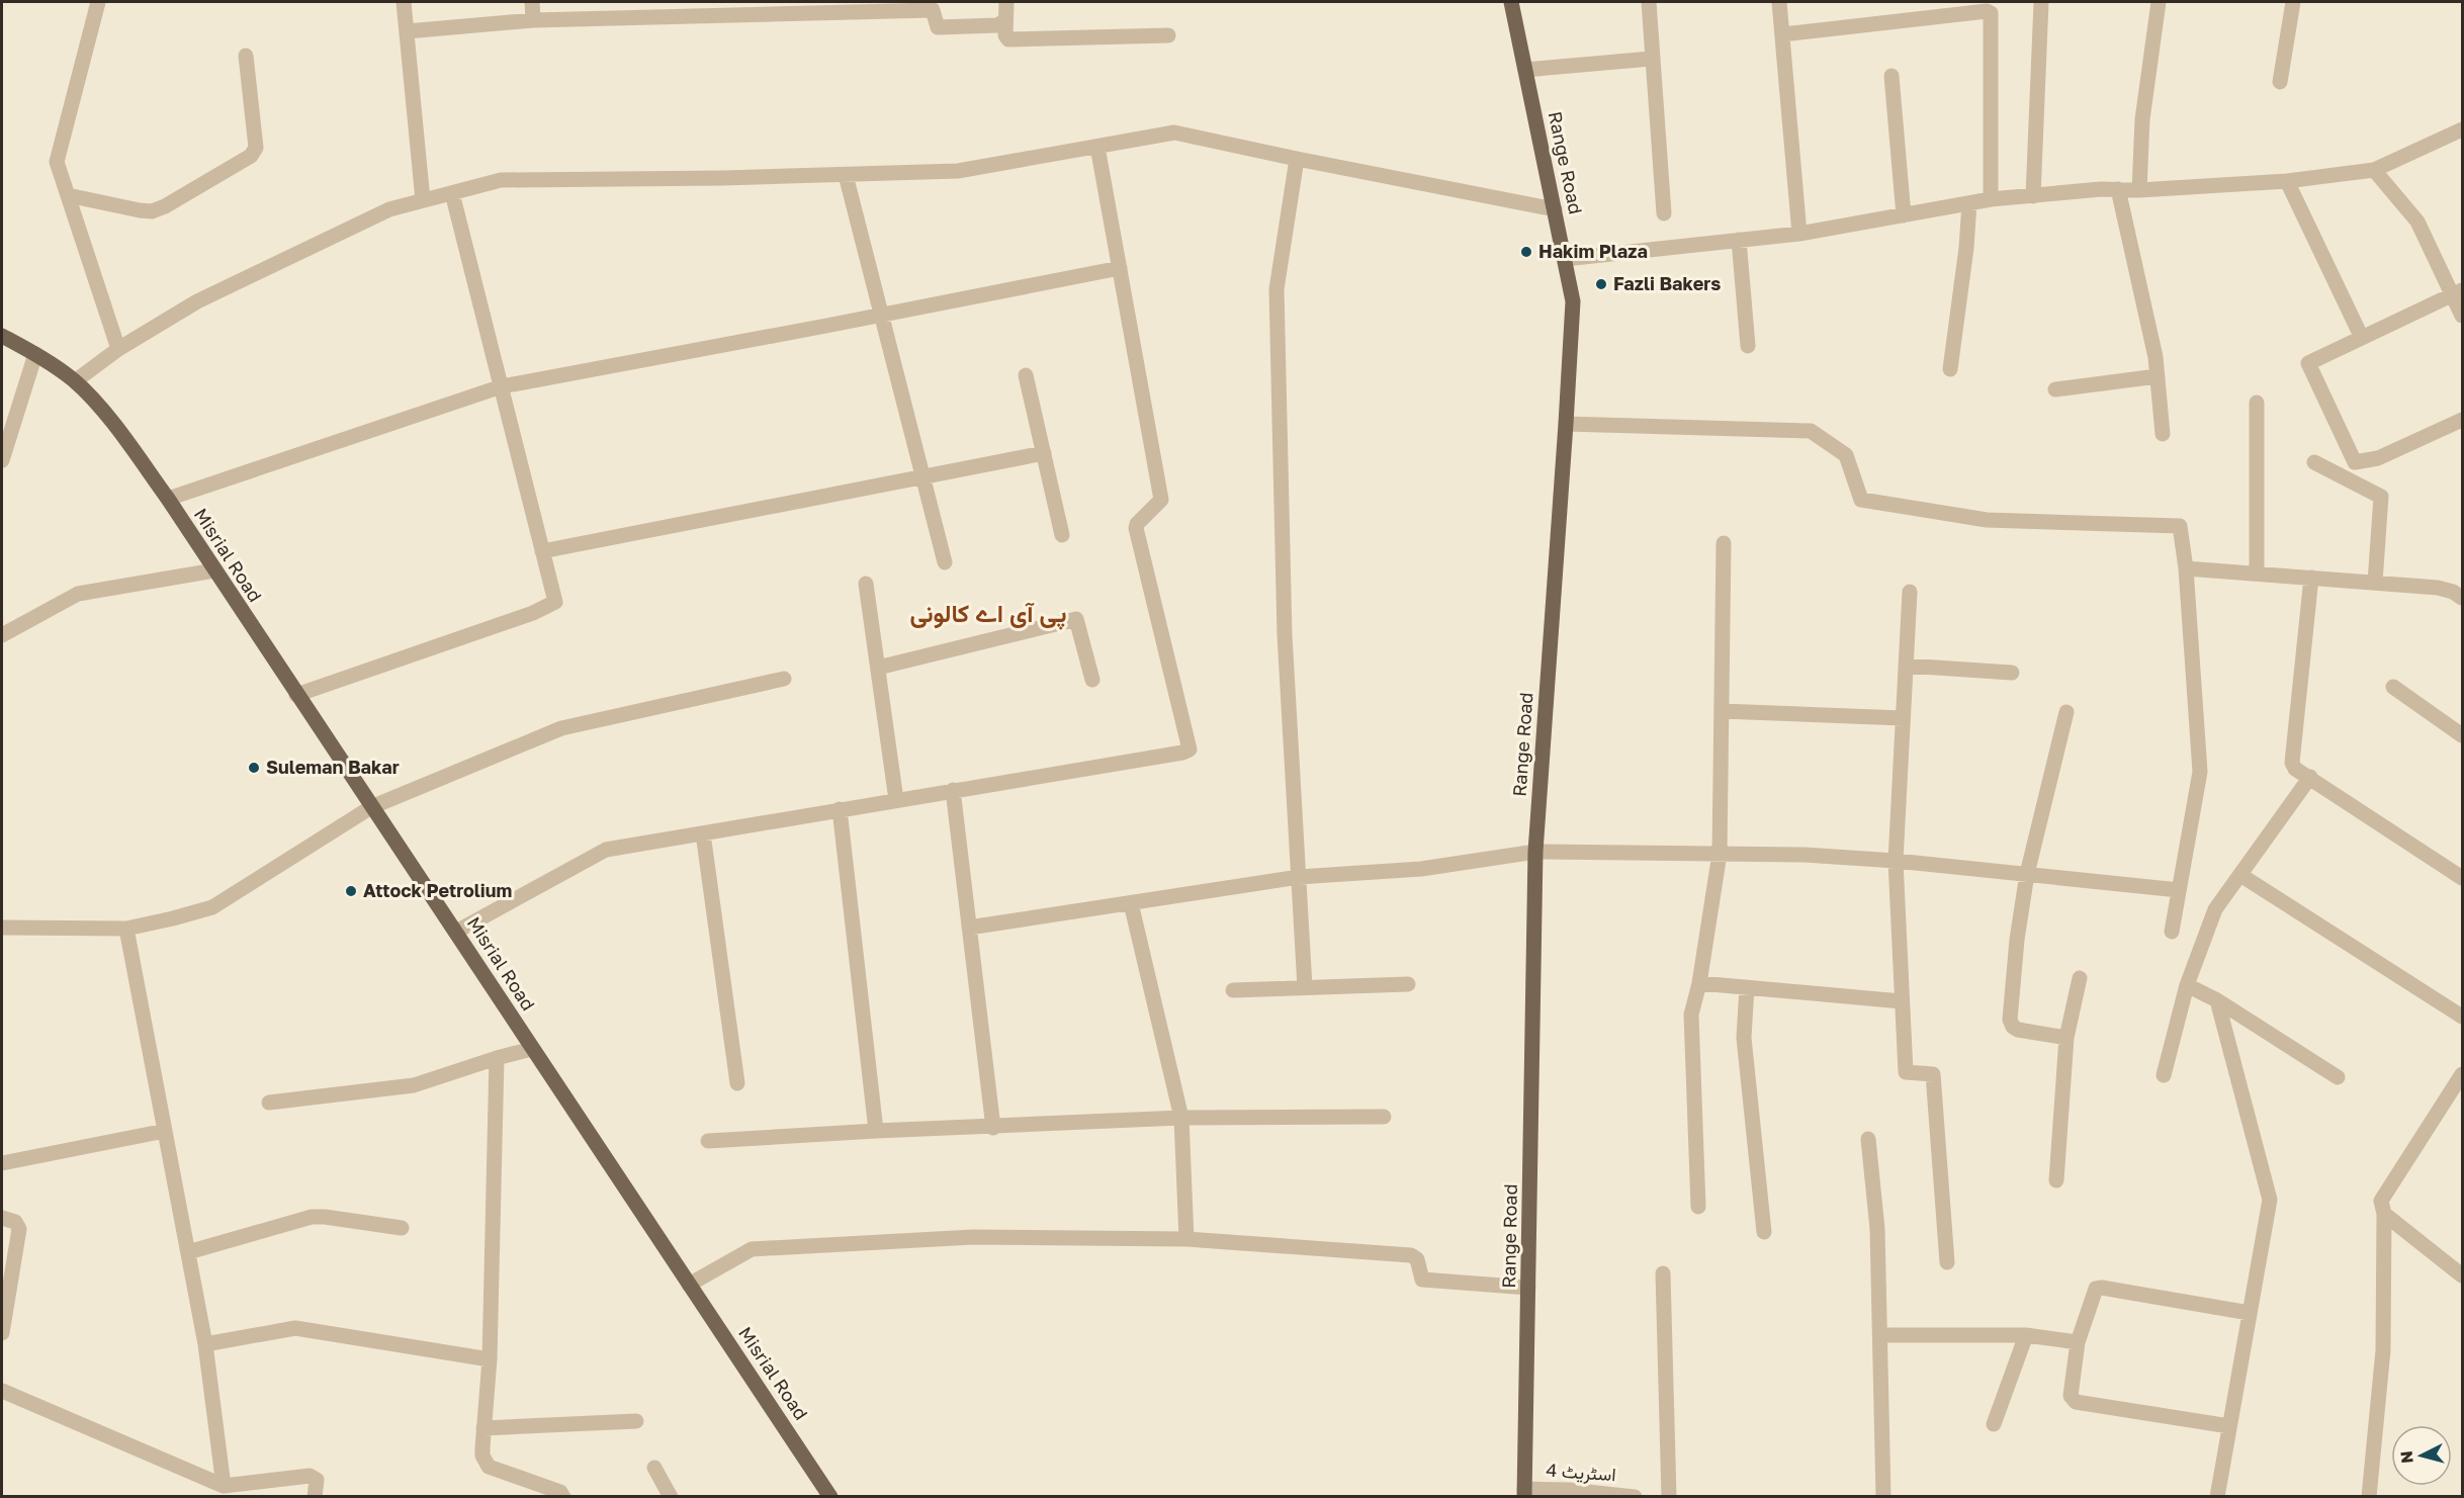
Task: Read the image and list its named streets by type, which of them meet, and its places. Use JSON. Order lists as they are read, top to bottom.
{
  "streets": {
    "main road": ["Range Road", "Misrial Road"],
    "street": ["اسٹریٹ 4"]
  },
  "crossings": [
    ["Range Road", "اسٹریٹ 4"]
  ],
  "districts": ["پی آی اے کالونی"],
  "places": [
    "Hakim Plaza",
    "Fazli Bakers",
    "Suleman Bakar",
    "Attock Petrolium"
  ],
  "north": "left"
}
